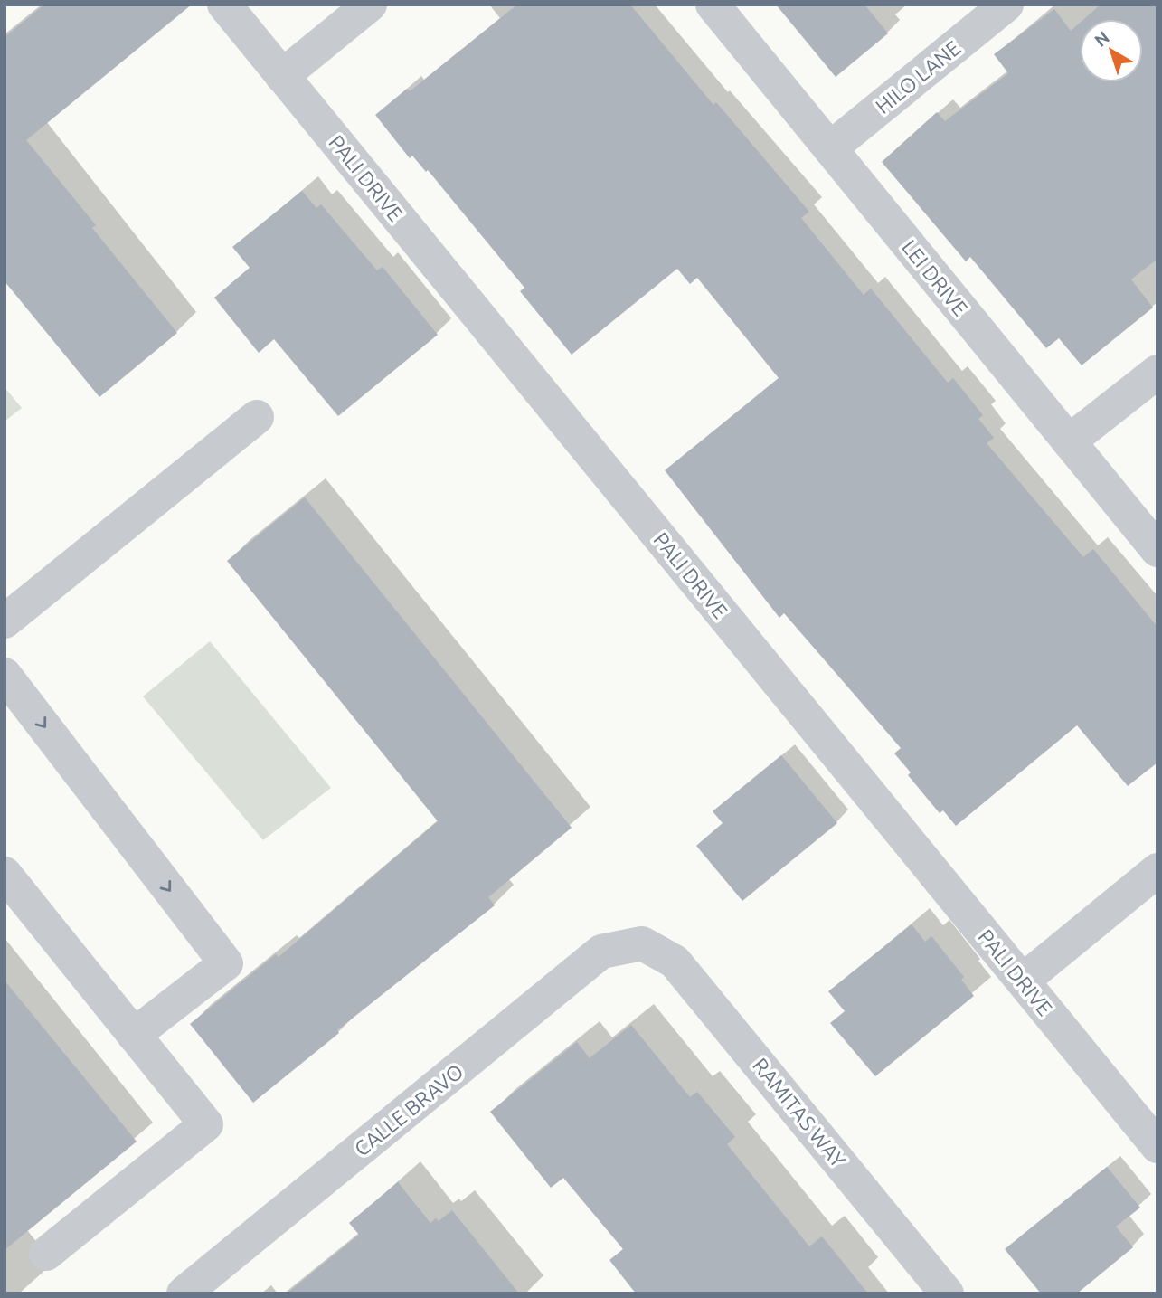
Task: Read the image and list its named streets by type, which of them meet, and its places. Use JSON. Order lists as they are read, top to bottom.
{
  "streets": {
    "street": [
      "HILO LANE",
      "PALI DRIVE",
      "LEI DRIVE",
      "CALLE BRAVO",
      "RAMITAS WAY"
    ]
  },
  "crossings": [
    ["HILO LANE", "LEI DRIVE"],
    ["CALLE BRAVO", "RAMITAS WAY"]
  ],
  "north": "top left"
}
